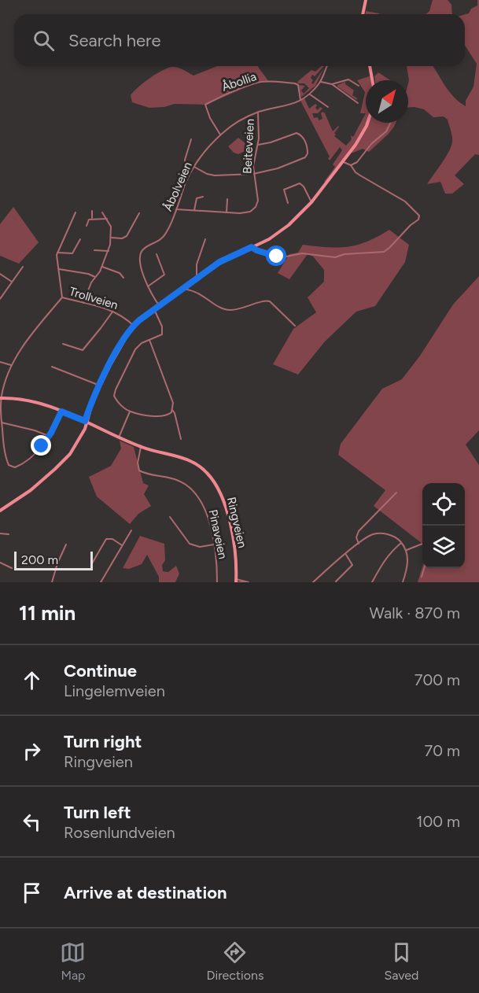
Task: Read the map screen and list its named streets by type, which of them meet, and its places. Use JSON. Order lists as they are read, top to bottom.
{
  "streets": {
    "main road": ["Ringveien"],
    "street": [
      "Åbollia",
      "Beiteveien",
      "Åbolveien",
      "Trollveien",
      "Pinaveien"
    ]
  },
  "crossings": [
    ["Åbollia", "Åbolveien"],
    ["Beiteveien", "Åbolveien"],
    ["Ringveien", "Pinaveien"]
  ],
  "scale_bar": "200 m",
  "north": "top right",
  "page": {
    "search": "Search here",
    "scale": "200 m",
    "heading": ["11 min", "Walk · 870 m"],
    "list": [
      ["Continue", "Lingelemveien", "700 m"],
      ["Turn right", "Ringveien", "70 m"],
      ["Turn left", "Rosenlundveien", "100 m"],
      "Arrive at destination"
    ],
    "nav": ["Map", "Directions", "Saved"]
  }
}
